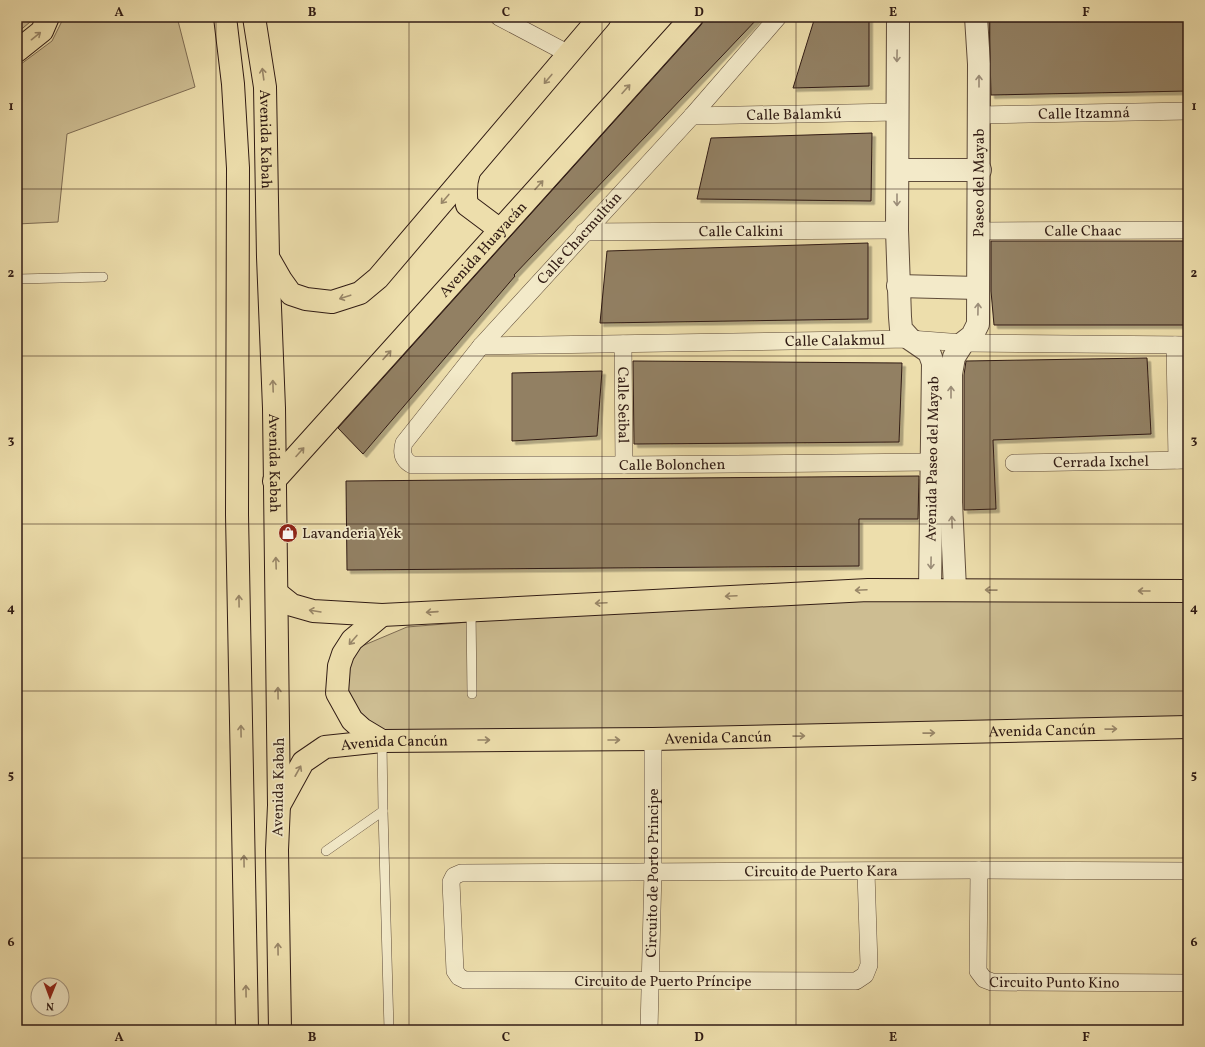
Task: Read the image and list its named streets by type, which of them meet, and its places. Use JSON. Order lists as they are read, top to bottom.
{
  "streets": {
    "main road": ["Avenida Kabah", "Avenida Huayacán", "Avenida Cancún"],
    "street": [
      "Calle Itzamná",
      "Calle Balamkú",
      "Paseo del Mayab",
      "Calle Chaac",
      "Calle Calkini",
      "Calle Chacmultún",
      "Calle Calakmul",
      "Calle Seibal",
      "Avenida Paseo del Mayab",
      "Cerrada Ixchel",
      "Calle Bolonchen",
      "Circuito de Puerto Kara",
      "Circuito de Porto Principe",
      "Circuito Punto Kino",
      "Circuito de Puerto Príncipe"
    ]
  },
  "crossings": [
    ["Calle Itzamná", "Paseo del Mayab"],
    ["Calle Balamkú", "Calle Chacmultún"],
    ["Avenida Kabah", "Avenida Huayacán"],
    ["Avenida Kabah", "Avenida Cancún"],
    ["Paseo del Mayab", "Calle Chaac"],
    ["Paseo del Mayab", "Calle Calakmul"],
    ["Paseo del Mayab", "Avenida Paseo del Mayab"],
    ["Calle Calkini", "Calle Chacmultún"],
    ["Calle Chacmultún", "Calle Calakmul"],
    ["Calle Chacmultún", "Calle Bolonchen"],
    ["Calle Calakmul", "Calle Seibal"],
    ["Calle Calakmul", "Avenida Paseo del Mayab"],
    ["Calle Seibal", "Calle Bolonchen"],
    ["Avenida Paseo del Mayab", "Calle Bolonchen"],
    ["Avenida Cancún", "Circuito de Porto Principe"],
    ["Circuito de Puerto Kara", "Circuito de Porto Principe"],
    ["Circuito de Puerto Kara", "Circuito Punto Kino"],
    ["Circuito de Puerto Kara", "Circuito de Puerto Príncipe"],
    ["Circuito de Porto Principe", "Circuito de Puerto Príncipe"]
  ],
  "one_way": ["Avenida Kabah"],
  "places": {
    "shop": ["Lavanderia Yek"]
  },
  "north": "bottom",
  "grid": {
    "columns": [
      "A",
      "B",
      "C",
      "D",
      "E",
      "F"
    ],
    "rows": [
      "1",
      "2",
      "3",
      "4",
      "5",
      "6"
    ]
  }
}
